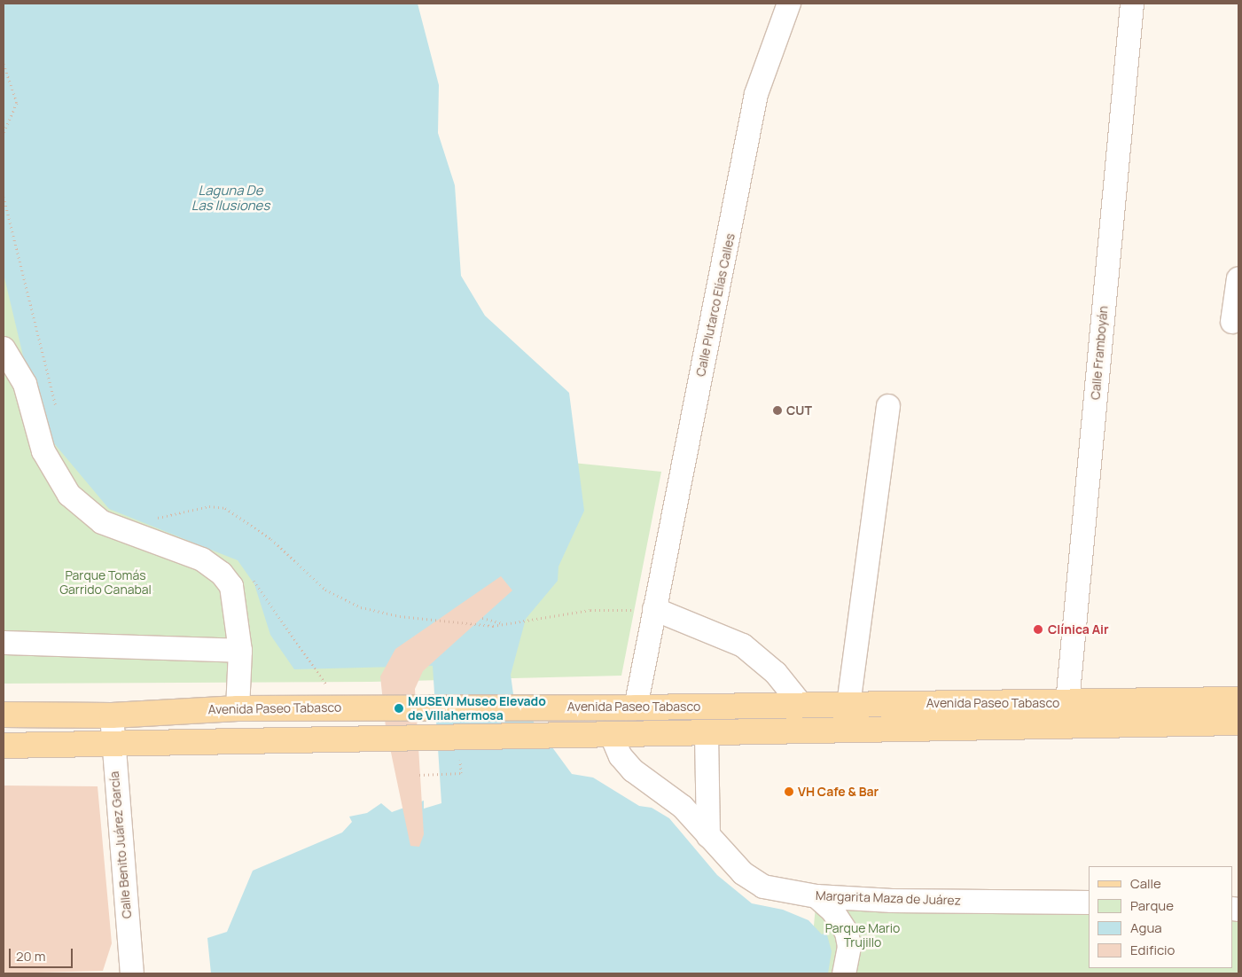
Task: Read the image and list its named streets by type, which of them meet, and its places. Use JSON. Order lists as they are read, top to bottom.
{
  "streets": {
    "main road": ["Avenida Paseo Tabasco"],
    "street": [
      "Calle Plutarco Elías Calles",
      "Calle Framboyán",
      "Calle Benito Juárez García",
      "Margarita Maza de Juárez"
    ]
  },
  "crossings": [
    ["Calle Plutarco Elías Calles", "Avenida Paseo Tabasco"],
    ["Calle Framboyán", "Avenida Paseo Tabasco"],
    ["Avenida Paseo Tabasco", "Calle Benito Juárez García"],
    ["Avenida Paseo Tabasco", "Margarita Maza de Juárez"]
  ],
  "water": ["Laguna De Las Ilusiones"],
  "parks": ["Parque Tomás Garrido Canabal", "Parque Mario Trujillo"],
  "places": [
    "CUT",
    "Clínica Air",
    "MUSEVI Museo Elevado de Villahermosa",
    "VH Cafe & Bar"
  ],
  "legend": [
    "Calle",
    "Parque",
    "Agua",
    "Edificio"
  ],
  "scale_bar": "20 m"
}
